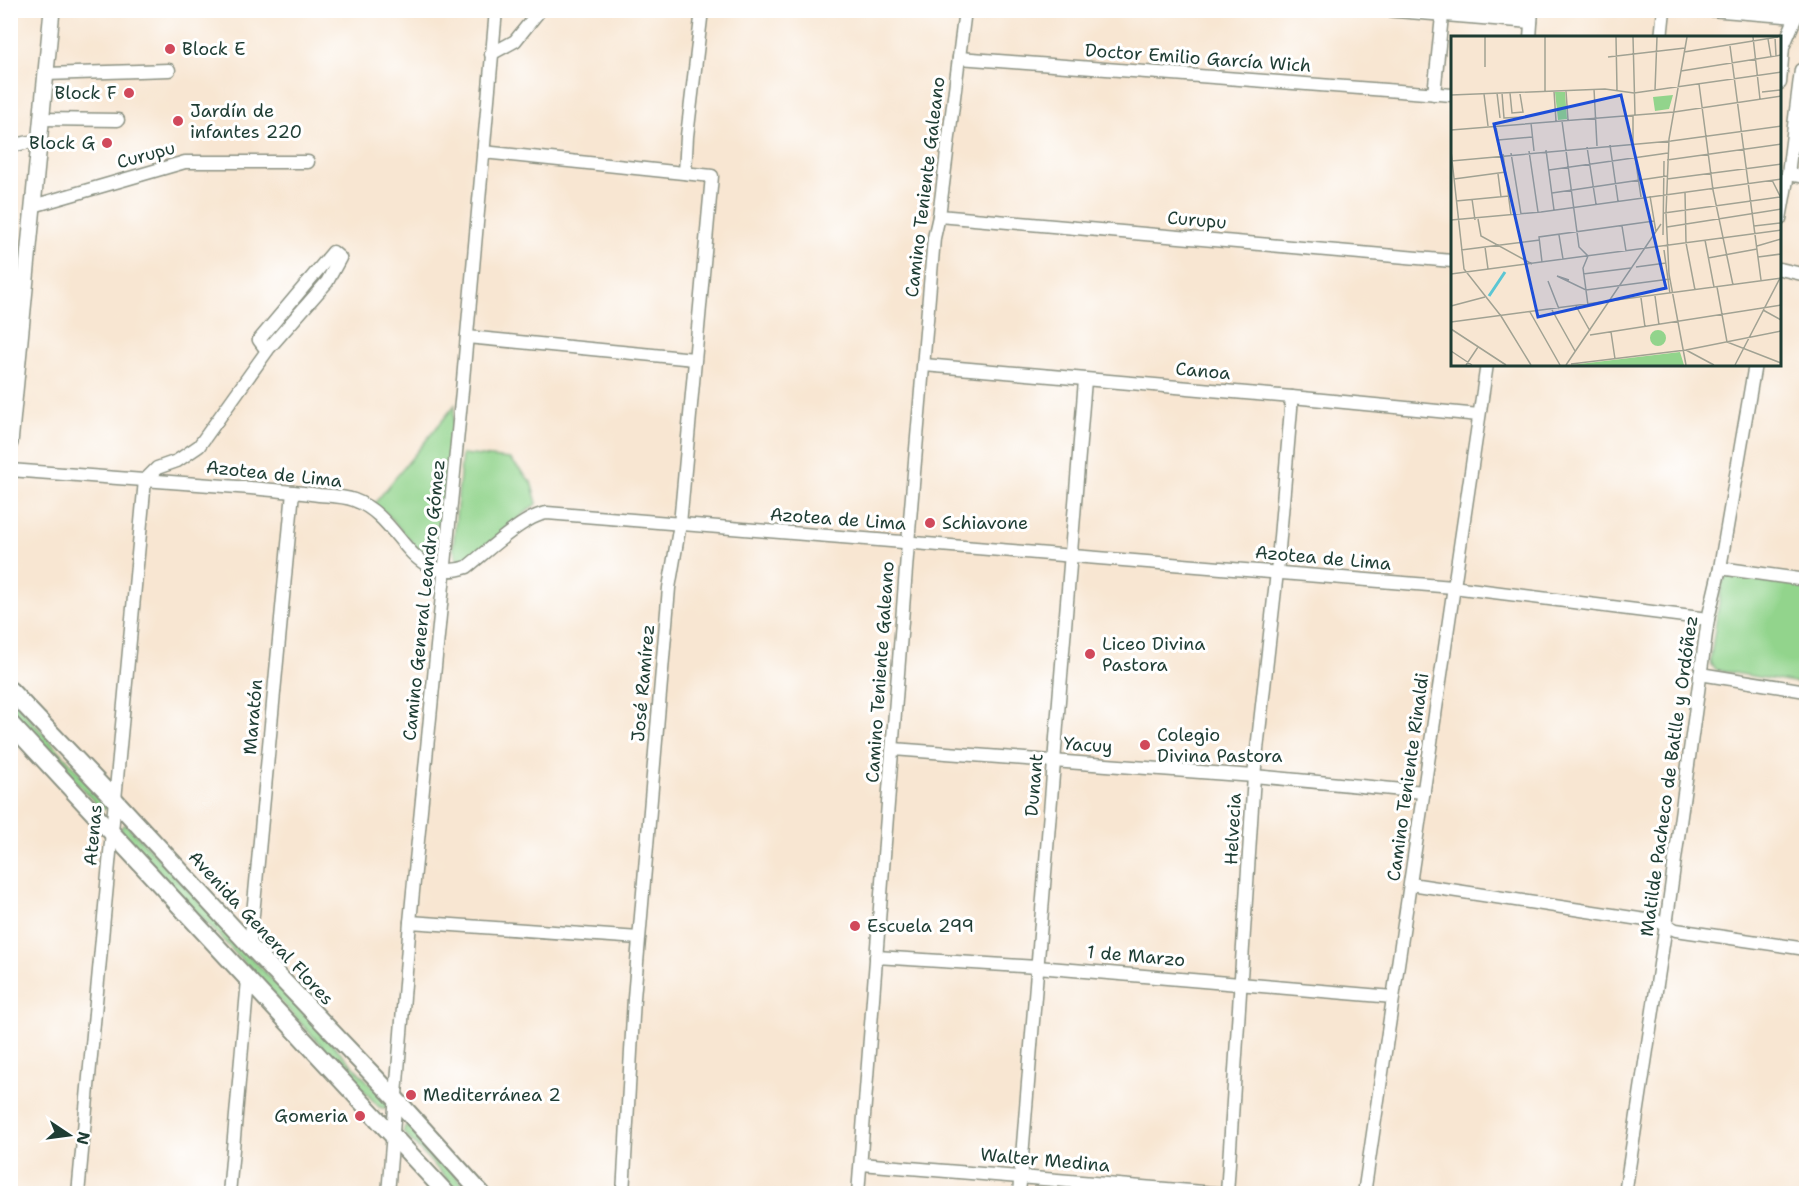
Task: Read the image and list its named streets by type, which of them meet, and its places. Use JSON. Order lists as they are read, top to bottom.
{
  "streets": {
    "main road": ["Avenida General Flores"],
    "street": [
      "Doctor Emilio García Wich",
      "Curupu",
      "Camino Teniente Galeano",
      "Canoa",
      "Azotea de Lima",
      "Camino General Leandro Gómez",
      "José Ramírez",
      "Maratón",
      "Yacuy",
      "Matilde Pacheco de Batlle y Ordóñez",
      "Camino Teniente Rinaldi",
      "Dunant",
      "Helvecia",
      "Atenas",
      "1 de Marzo",
      "Walter Medina"
    ]
  },
  "crossings": [
    ["Doctor Emilio García Wich", "Camino Teniente Galeano"],
    ["Curupu", "Camino Teniente Galeano"],
    ["Camino Teniente Galeano", "Canoa"],
    ["Camino Teniente Galeano", "Azotea de Lima"],
    ["Camino Teniente Galeano", "Yacuy"],
    ["Camino Teniente Galeano", "1 de Marzo"],
    ["Camino Teniente Galeano", "Walter Medina"],
    ["Canoa", "Camino Teniente Rinaldi"],
    ["Canoa", "Dunant"],
    ["Canoa", "Helvecia"],
    ["Azotea de Lima", "Camino General Leandro Gómez"],
    ["Azotea de Lima", "José Ramírez"],
    ["Azotea de Lima", "Maratón"],
    ["Azotea de Lima", "Matilde Pacheco de Batlle y Ordóñez"],
    ["Azotea de Lima", "Camino Teniente Rinaldi"],
    ["Azotea de Lima", "Dunant"],
    ["Azotea de Lima", "Helvecia"],
    ["Azotea de Lima", "Atenas"],
    ["Camino General Leandro Gómez", "Avenida General Flores"],
    ["Maratón", "Avenida General Flores"],
    ["Yacuy", "Camino Teniente Rinaldi"],
    ["Yacuy", "Dunant"],
    ["Yacuy", "Helvecia"],
    ["Camino Teniente Rinaldi", "1 de Marzo"],
    ["Dunant", "1 de Marzo"],
    ["Dunant", "Walter Medina"],
    ["Helvecia", "1 de Marzo"],
    ["Helvecia", "Walter Medina"],
    ["Atenas", "Avenida General Flores"]
  ],
  "places": [
    "Block E",
    "Block F",
    "Jardín de infantes 220",
    "Block G",
    "Schiavone",
    "Liceo Divina Pastora",
    "Colegio Divina Pastora",
    "Escuela 299",
    "Mediterránea 2",
    "Gomeria"
  ],
  "north": "right"
}
